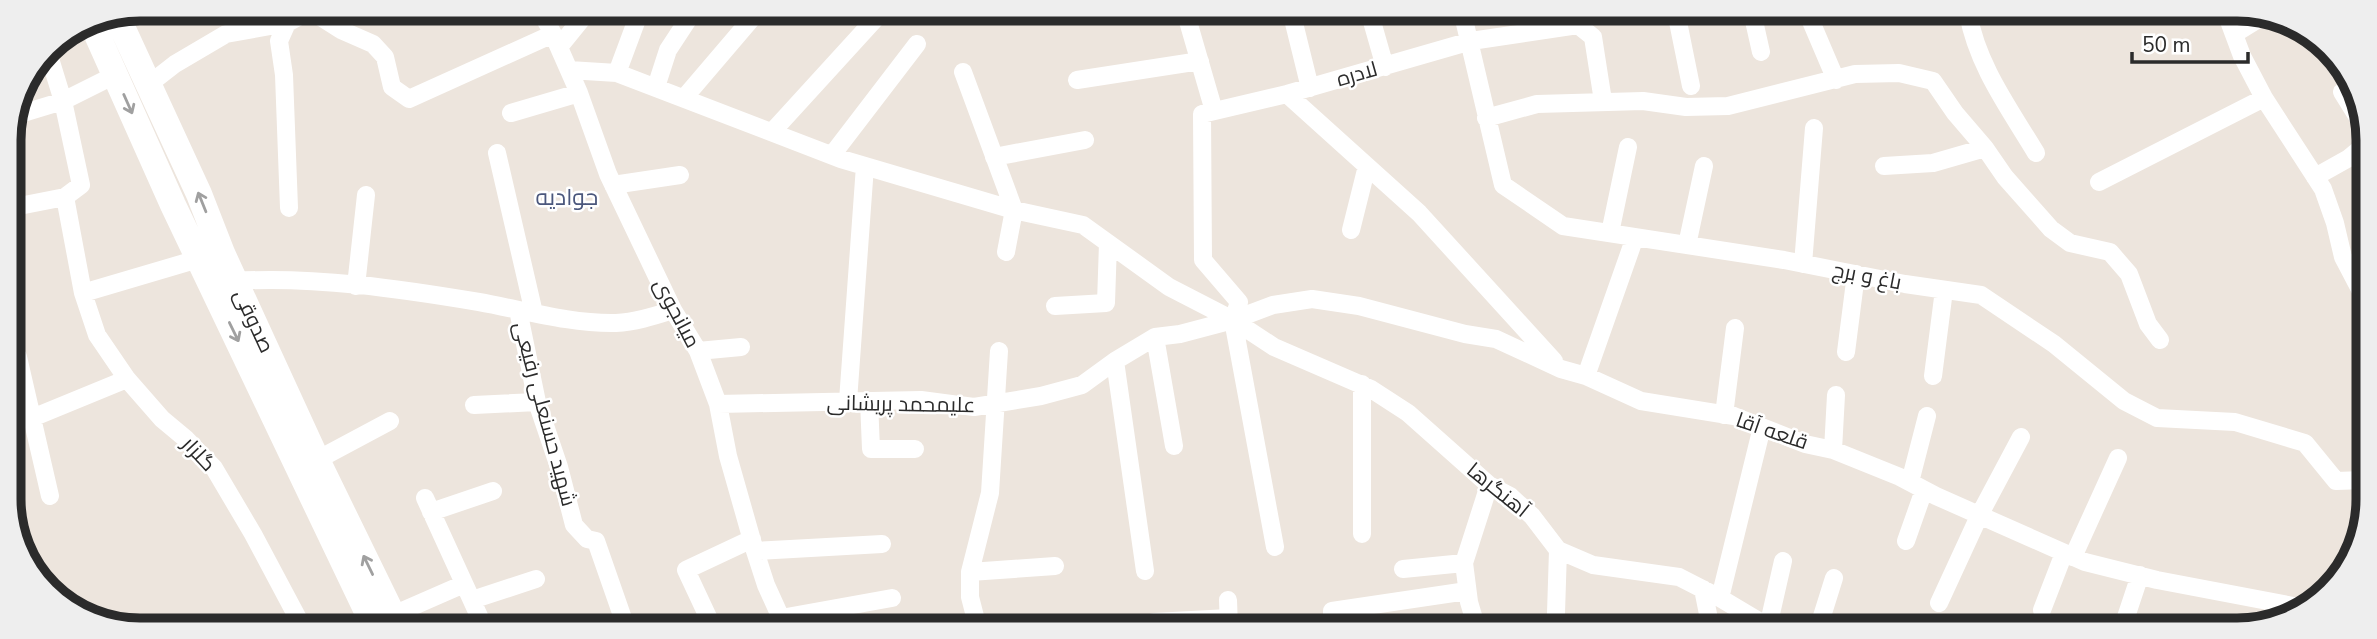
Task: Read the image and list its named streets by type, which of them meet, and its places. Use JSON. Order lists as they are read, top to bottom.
{
  "streets": {
    "main road": ["صدوقی"],
    "street": [
      "لادره",
      "باغ و برج",
      "میانجوی",
      "علیمحمد پریشانی",
      "شهید حسنعلی رفیعی",
      "قلعه آقا",
      "گلزار",
      "آهنگرها"
    ]
  },
  "crossings": [
    ["لادره", "باغ و برج"],
    ["میانجوی", "علیمحمد پریشانی"],
    ["میانجوی", "آهنگرها"],
    ["علیمحمد پریشانی", "قلعه آقا"],
    ["علیمحمد پریشانی", "آهنگرها"],
    ["قلعه آقا", "آهنگرها"]
  ],
  "districts": ["جوادیه"],
  "scale_bar": "50 m"
}
